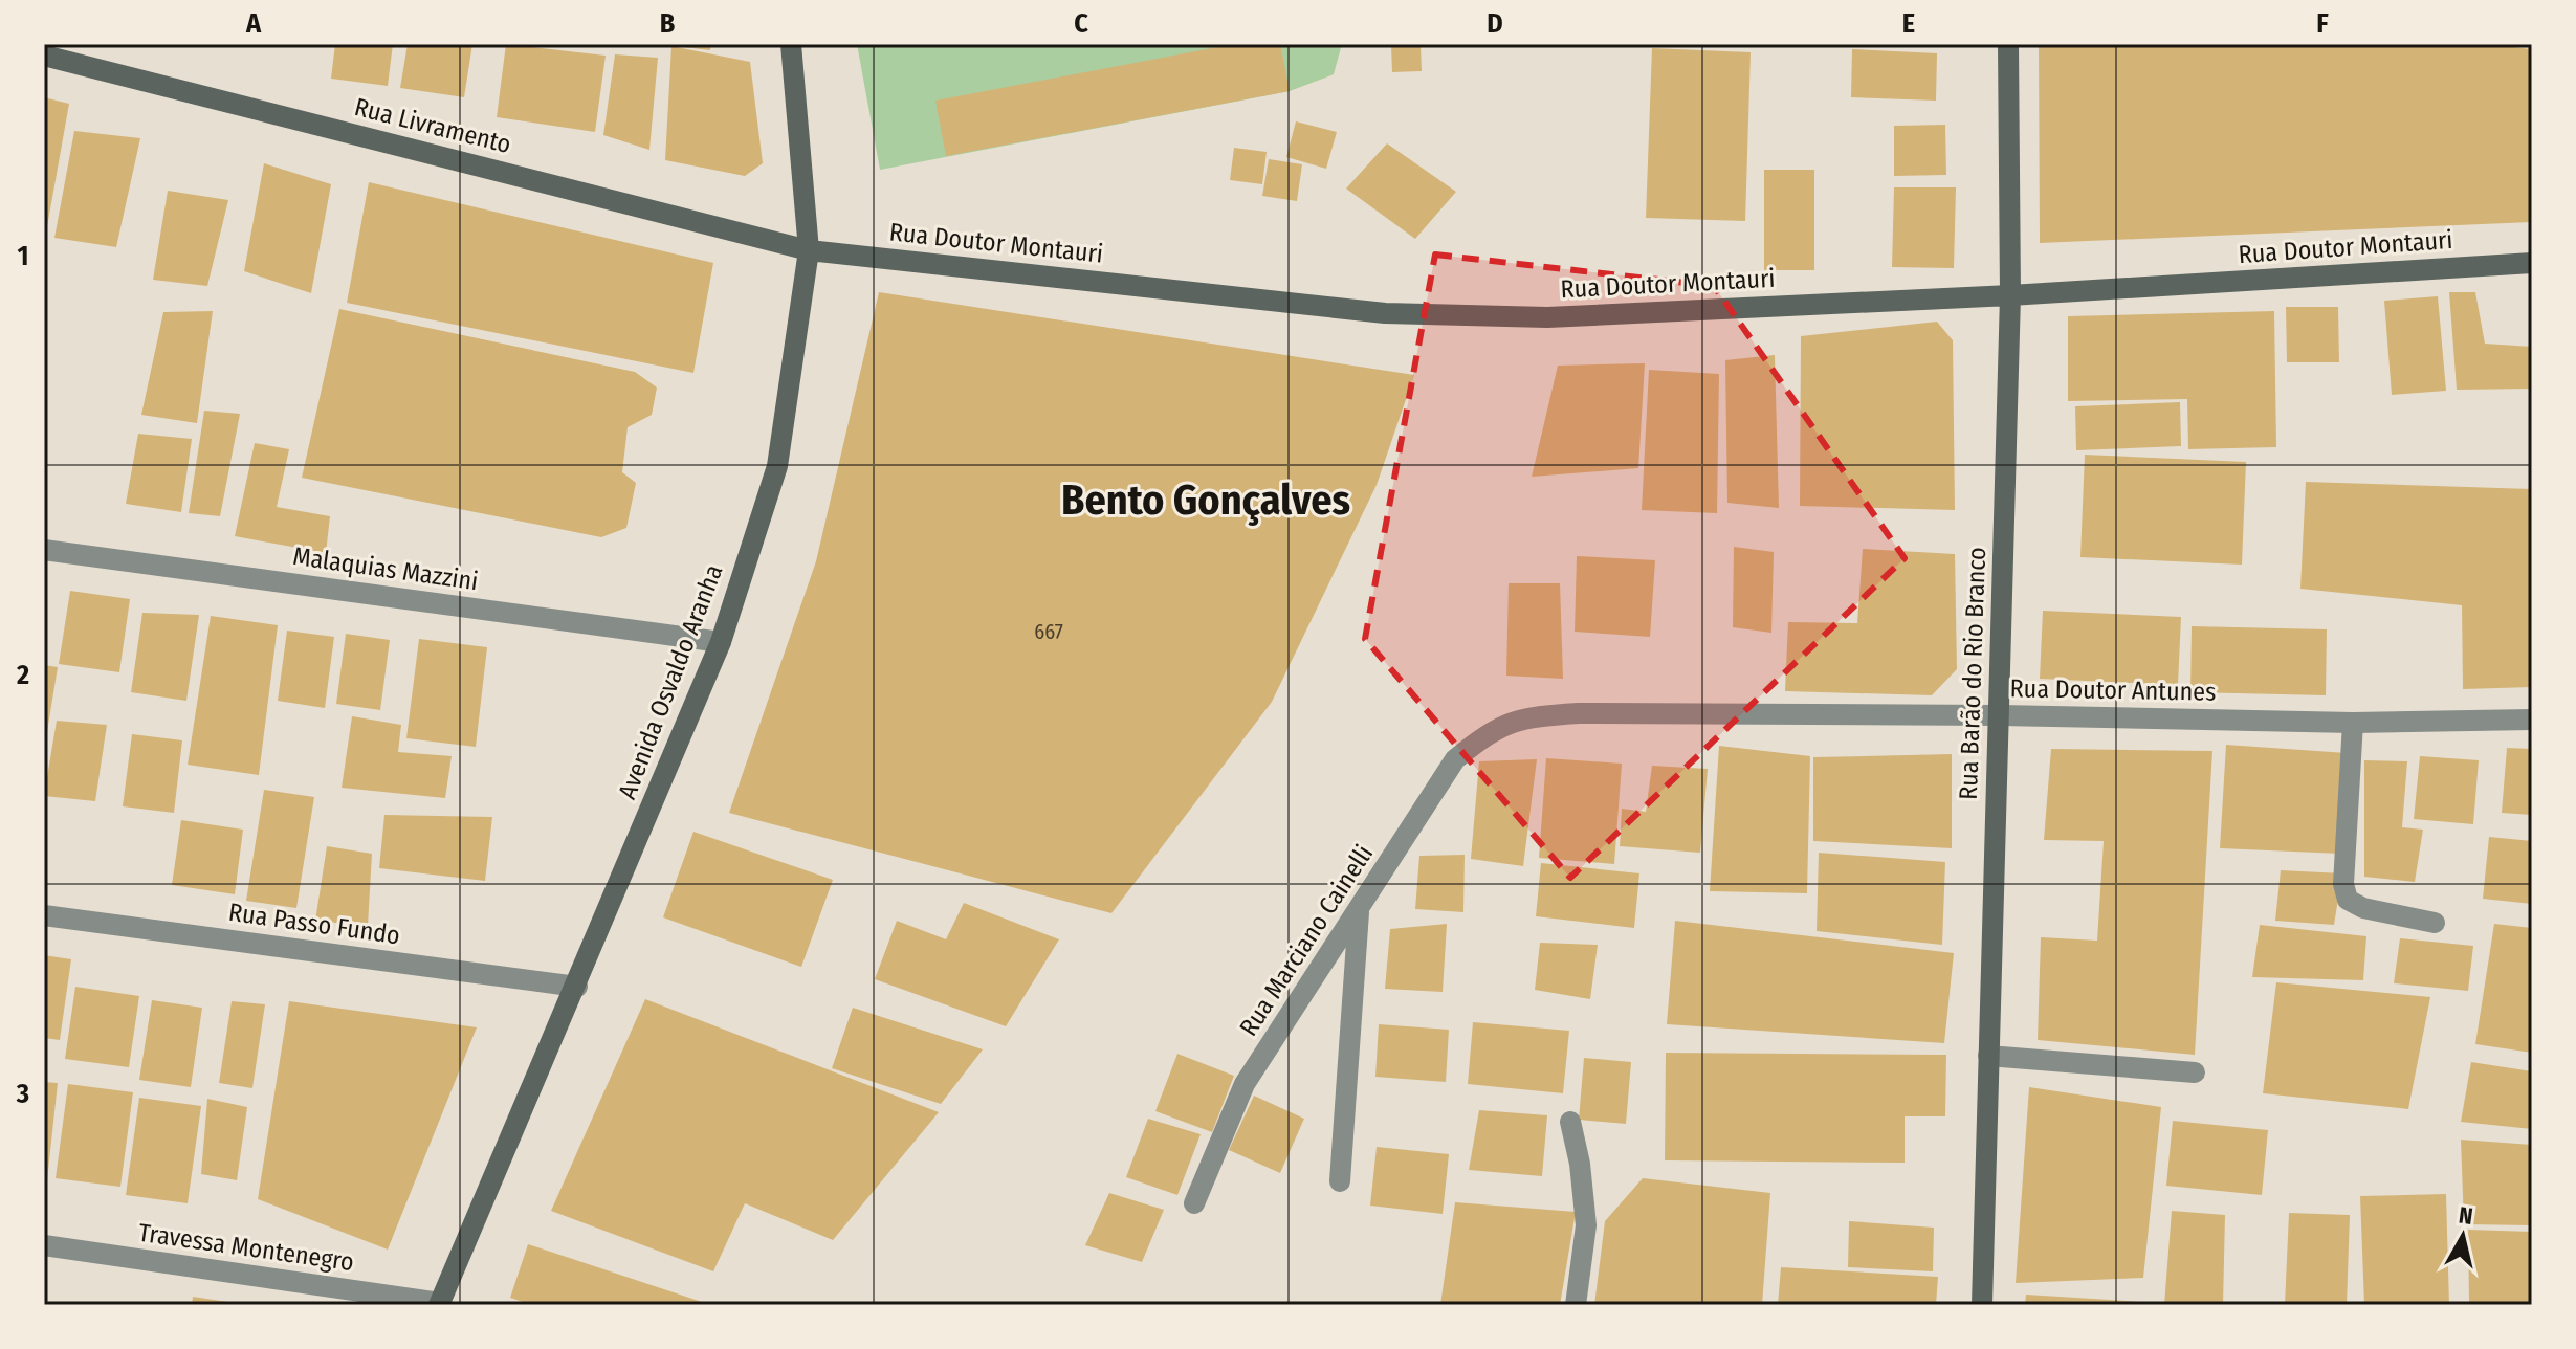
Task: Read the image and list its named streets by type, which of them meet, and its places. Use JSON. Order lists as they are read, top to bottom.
{
  "streets": {
    "main road": [
      "Rua Livramento",
      "Rua Doutor Montauri",
      "Rua Barão do Rio Branco",
      "Avenida Osvaldo Aranha"
    ],
    "street": [
      "Malaquias Mazzini",
      "Rua Doutor Antunes",
      "Rua Passo Fundo",
      "Rua Marciano Cainelli",
      "Travessa Montenegro"
    ]
  },
  "crossings": [
    ["Rua Livramento", "Rua Doutor Montauri"],
    ["Rua Livramento", "Avenida Osvaldo Aranha"],
    ["Rua Doutor Montauri", "Rua Barão do Rio Branco"],
    ["Rua Doutor Montauri", "Avenida Osvaldo Aranha"],
    ["Malaquias Mazzini", "Avenida Osvaldo Aranha"],
    ["Rua Barão do Rio Branco", "Rua Doutor Antunes"],
    ["Avenida Osvaldo Aranha", "Rua Passo Fundo"],
    ["Avenida Osvaldo Aranha", "Travessa Montenegro"],
    ["Rua Doutor Antunes", "Rua Marciano Cainelli"]
  ],
  "districts": ["Bento Gonçalves"],
  "house_numbers": ["667"],
  "north": "top",
  "grid": {
    "columns": [
      "A",
      "B",
      "C",
      "D",
      "E",
      "F"
    ],
    "rows": ["1", "2", "3"]
  }
}
